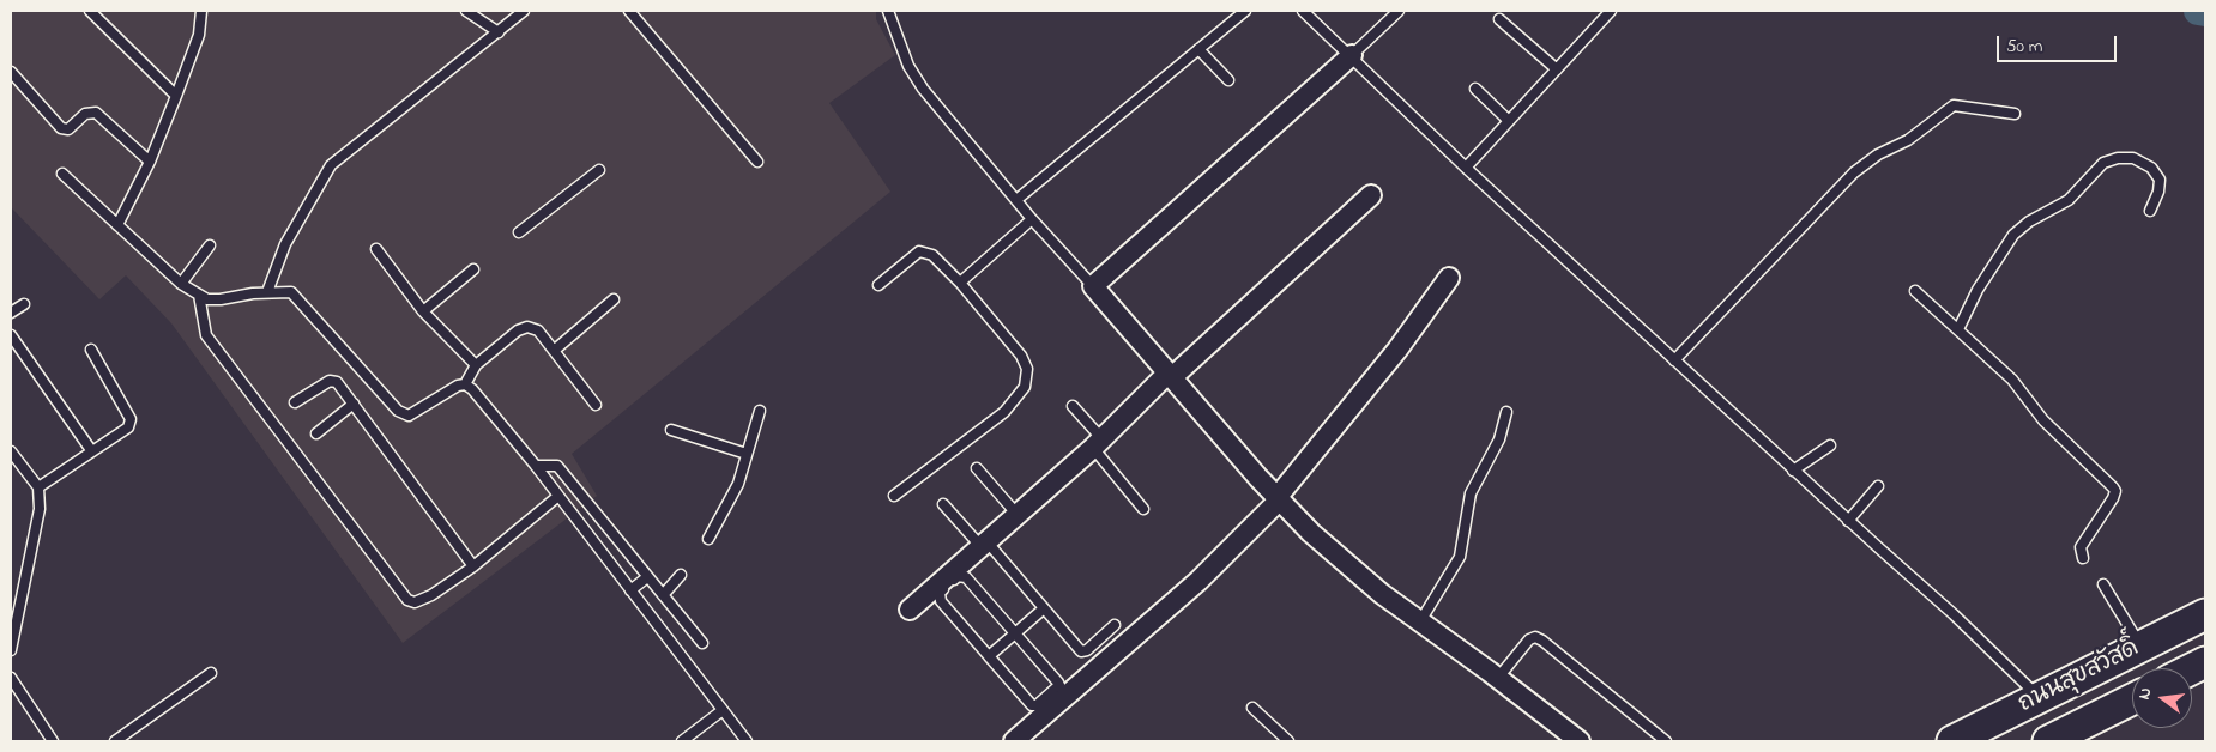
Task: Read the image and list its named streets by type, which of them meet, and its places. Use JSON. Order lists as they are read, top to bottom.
{
  "streets": {
    "main road": ["ถนนสุขสวัสดิ์"]
  },
  "scale_bar": "50 m",
  "north": "left"
}
